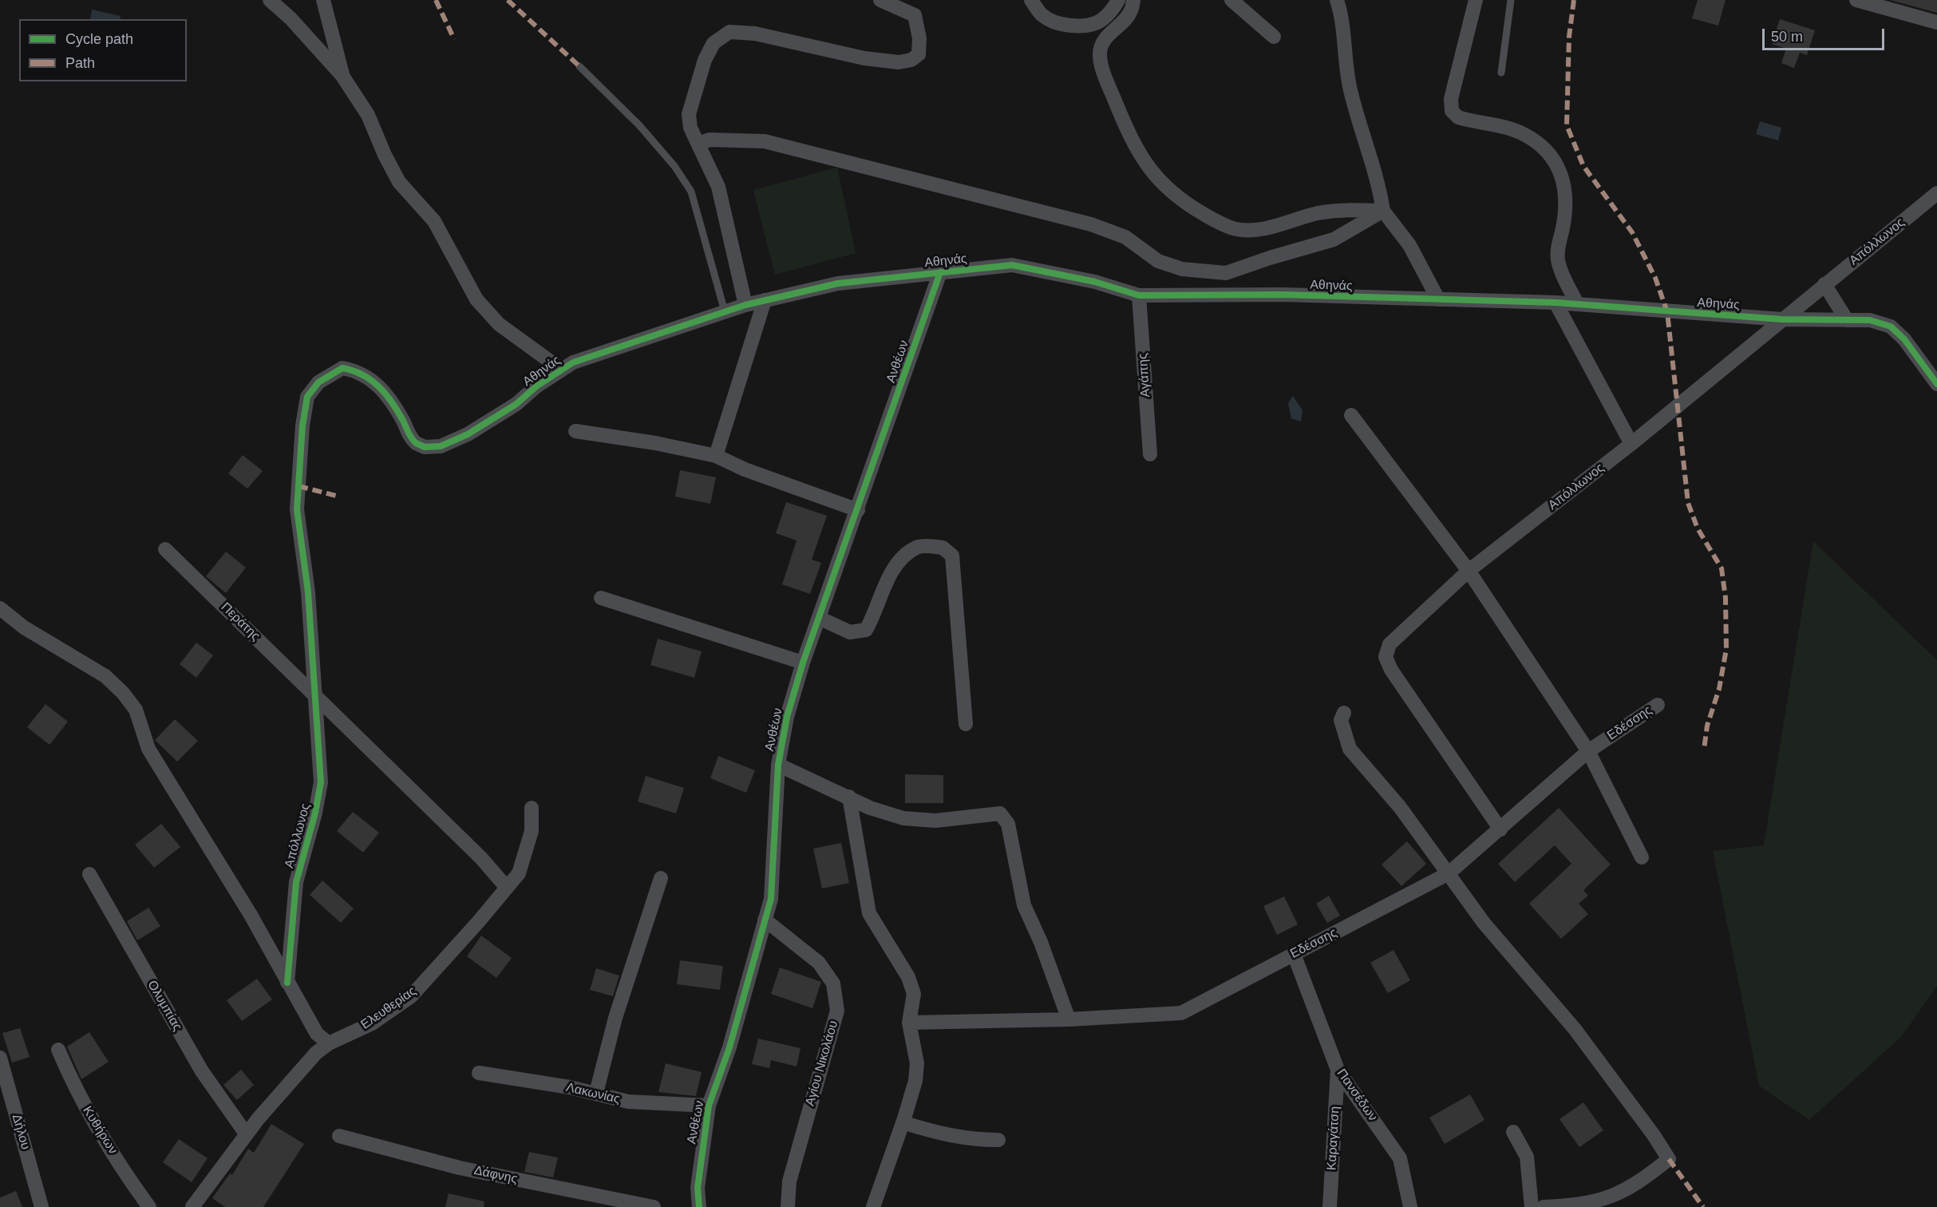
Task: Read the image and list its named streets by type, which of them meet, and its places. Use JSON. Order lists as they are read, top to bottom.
{
  "streets": {
    "street": [
      "Απόλλωνος",
      "Αθηνάς",
      "Ανθέων",
      "Αγάπης",
      "Περάτης",
      "Εδέσσης",
      "Ολυμπίας",
      "Ελευθερίας",
      "Αγίου Νικολάου",
      "Λακωνίας",
      "Πανσέδων",
      "Κυθήρων",
      "Δήλου",
      "Καραγάτση",
      "Δάφνης"
    ]
  },
  "crossings": [
    ["Απόλλωνος", "Αθηνάς"],
    ["Απόλλωνος", "Περάτης"],
    ["Απόλλωνος", "Εδέσσης"],
    ["Αθηνάς", "Ανθέων"],
    ["Αθηνάς", "Αγάπης"],
    ["Αθηνάς", "Περάτης"],
    ["Ανθέων", "Αγίου Νικολάου"],
    ["Ανθέων", "Λακωνίας"],
    ["Περάτης", "Ελευθερίας"],
    ["Εδέσσης", "Πανσέδων"],
    ["Ολυμπίας", "Ελευθερίας"],
    ["Πανσέδων", "Καραγάτση"]
  ],
  "legend": ["Cycle path", "Path"],
  "scale_bar": "50 m"
}
